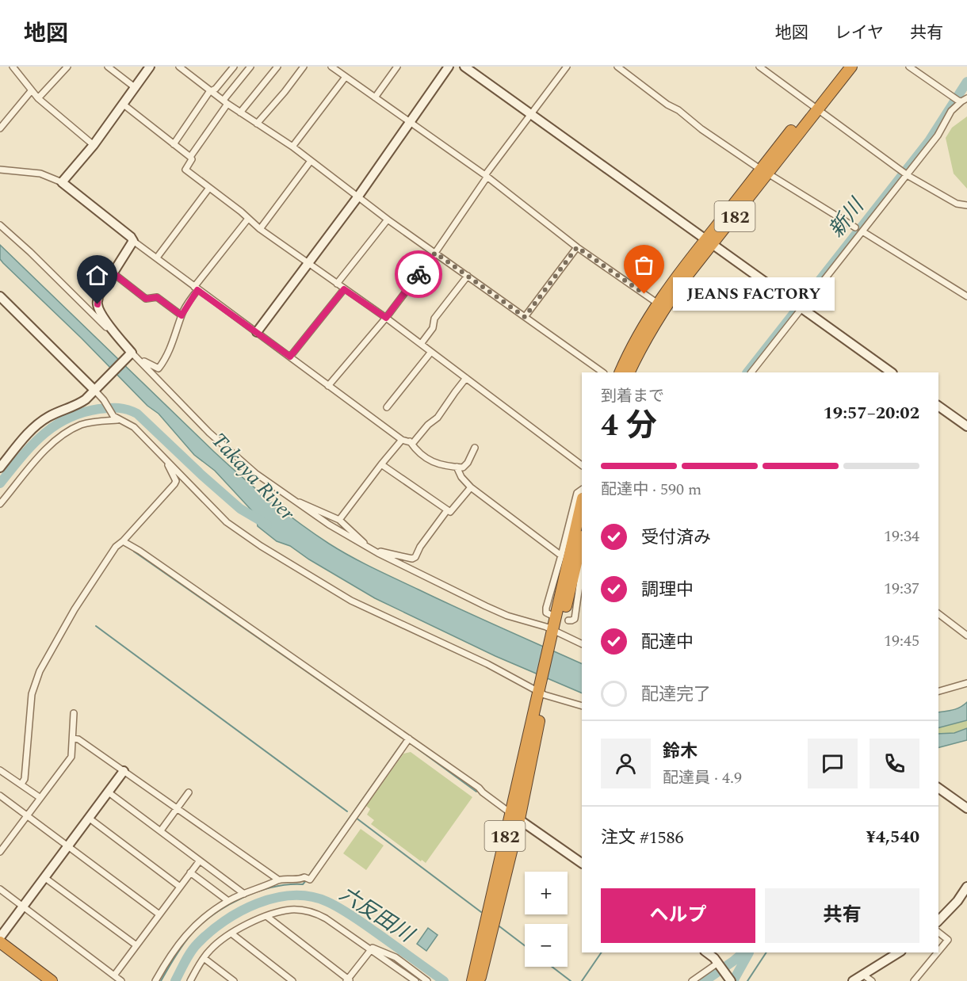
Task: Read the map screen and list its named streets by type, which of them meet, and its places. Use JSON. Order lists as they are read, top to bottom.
{
  "streets": {
    "highway": ["182"]
  },
  "water": ["新川", "Takaya River", "六反田川"],
  "places": ["JEANS FACTORY"],
  "page": {
    "header": "地図",
    "nav": ["地図", "レイヤ", "共有"],
    "bubble": "JEANS FACTORY",
    "heading": ["4 分", "到着まで", "19:57–20:02"],
    "panel": [
      "鈴木",
      "配達員 · 4.9",
      "注文 #1586",
      "¥4,540"
    ],
    "bar": "配達中 · 590 m",
    "list": [
      ["受付済み", "19:34"],
      ["調理中", "19:37"],
      ["配達中", "19:45"],
      "配達完了"
    ],
    "map_buttons": ["+", "−"],
    "buttons": ["ヘルプ", "共有"]
  }
}
